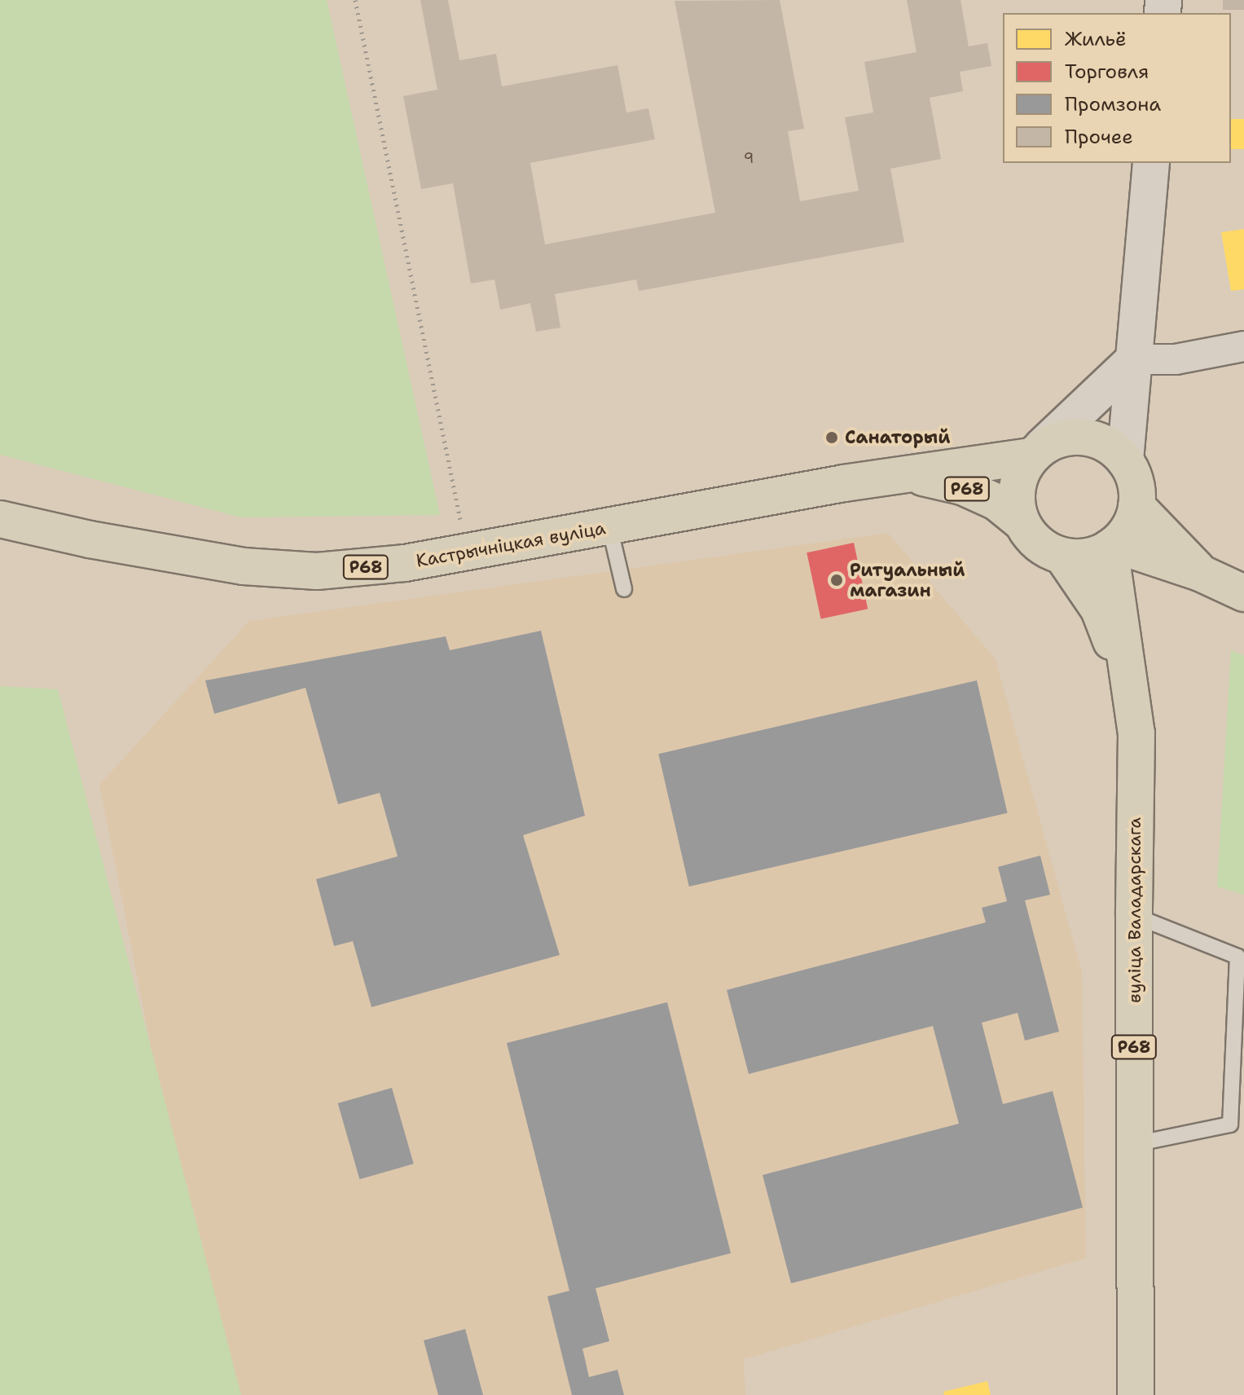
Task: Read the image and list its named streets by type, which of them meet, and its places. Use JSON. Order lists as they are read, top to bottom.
{
  "streets": {
    "main road": ["Р68", "Кастрычніцкая вуліца", "вуліца Валадарскага"]
  },
  "crossings": [
    ["Р68", "Кастрычніцкая вуліца"],
    ["Р68", "вуліца Валадарскага"],
    ["Кастрычніцкая вуліца", "вуліца Валадарскага"]
  ],
  "places": ["Санаторый", "Ритуальный магазин"],
  "house_numbers": ["9"],
  "legend": [
    "Жильё",
    "Торговля",
    "Промзона",
    "Прочее"
  ]
}
